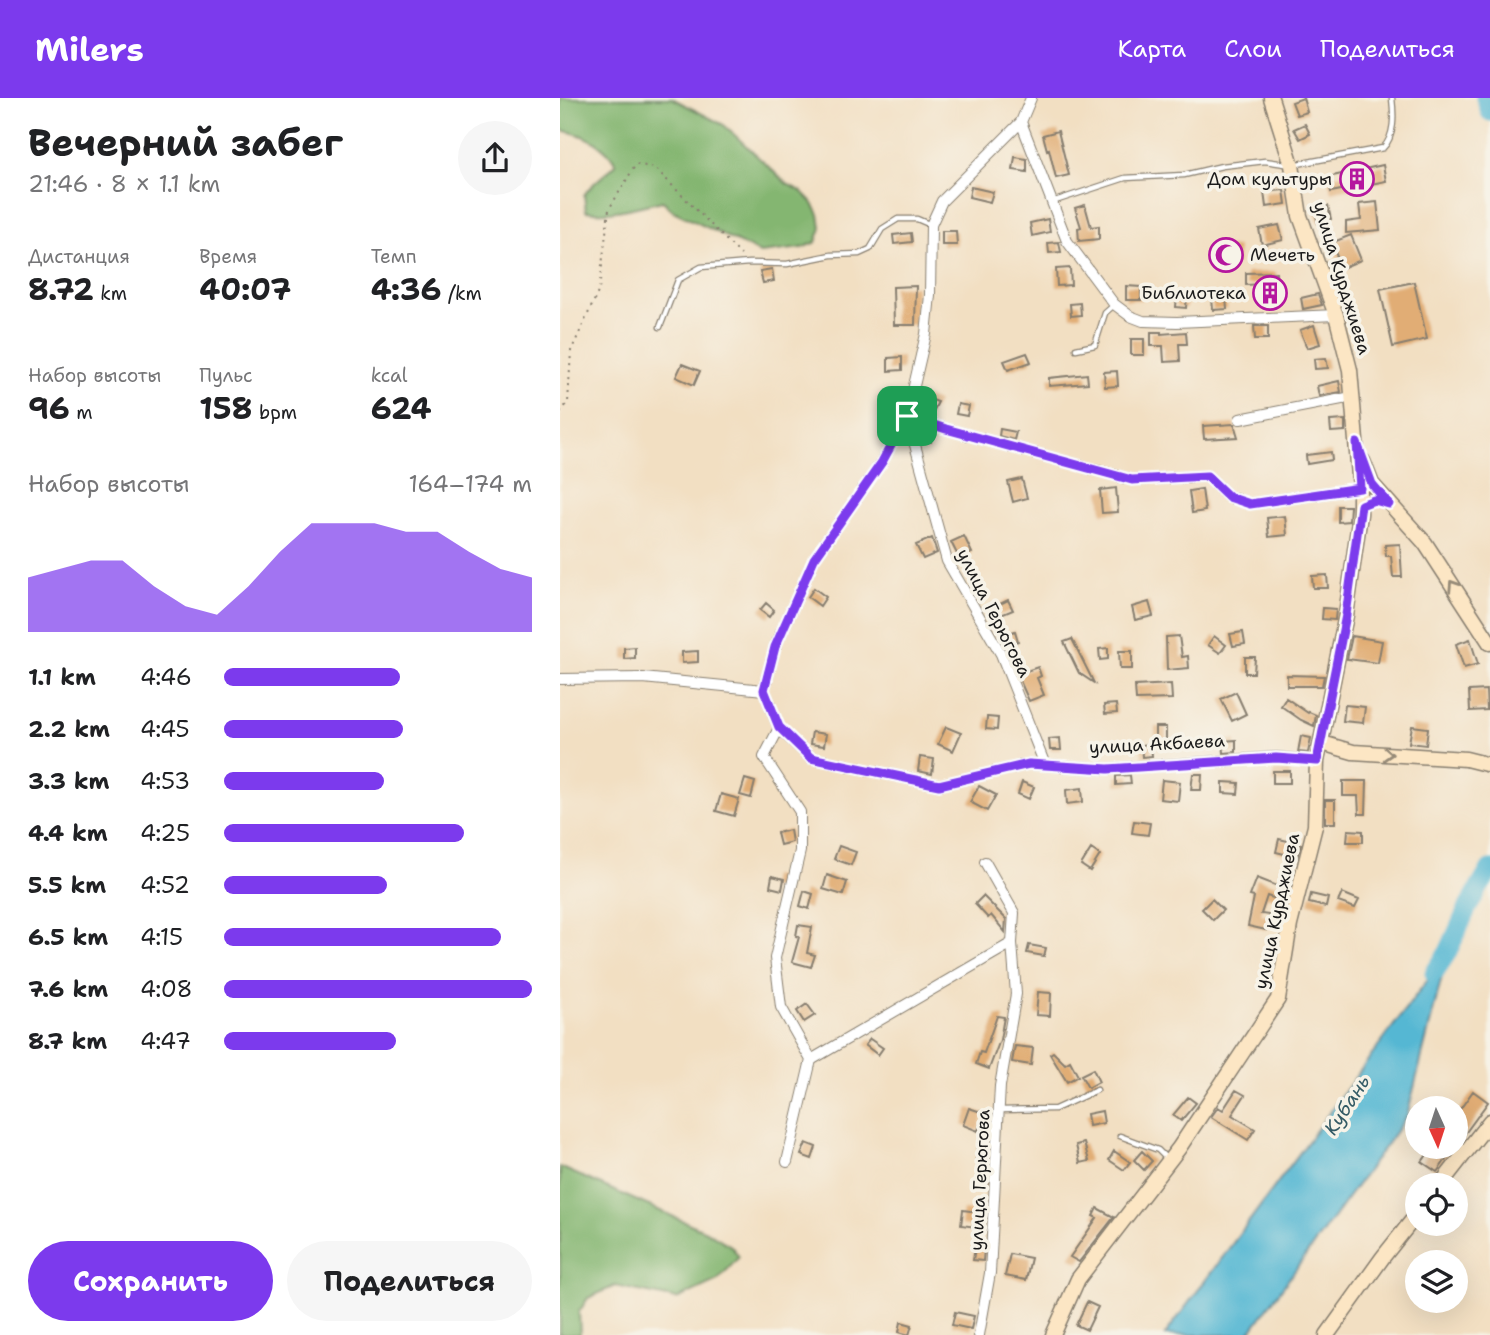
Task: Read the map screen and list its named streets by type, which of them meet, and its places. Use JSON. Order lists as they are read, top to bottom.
{
  "streets": {
    "street": ["улица Курджиева", "улица Герюгова", "улица Акбаева"]
  },
  "crossings": [
    ["улица Курджиева", "улица Акбаева"],
    ["улица Герюгова", "улица Акбаева"]
  ],
  "water": ["Кубань"],
  "places": {
    "building": ["Дом культуры", "Библиотека"],
    "mosque": ["Мечеть"]
  },
  "north": "bottom",
  "page": {
    "header": "Milers",
    "nav": ["Карта", "Слои", "Поделиться"],
    "heading": ["Вечерний забег", "21:46 · 8 × 1.1 km"],
    "stats": [
      ["Дистанция", "8.72 km"],
      ["Время", "40:07"],
      ["Темп", "4:36 /km"],
      ["Набор высоты", "96 m"],
      ["Пульс", "158 bpm"],
      ["kcal", "624"]
    ],
    "chart": ["Набор высоты", "164–174 m"],
    "list": [
      {
        "name": "1.1 km",
        "note": "4:46"
      },
      {
        "name": "2.2 km",
        "note": "4:45"
      },
      {
        "name": "3.3 km",
        "note": "4:53"
      },
      {
        "name": "4.4 km",
        "note": "4:25"
      },
      {
        "name": "5.5 km",
        "note": "4:52"
      },
      {
        "name": "6.5 km",
        "note": "4:15"
      },
      {
        "name": "7.6 km",
        "note": "4:08"
      },
      {
        "name": "8.7 km",
        "note": "4:47"
      }
    ],
    "buttons": ["Сохранить", "Поделиться"]
  }
}
